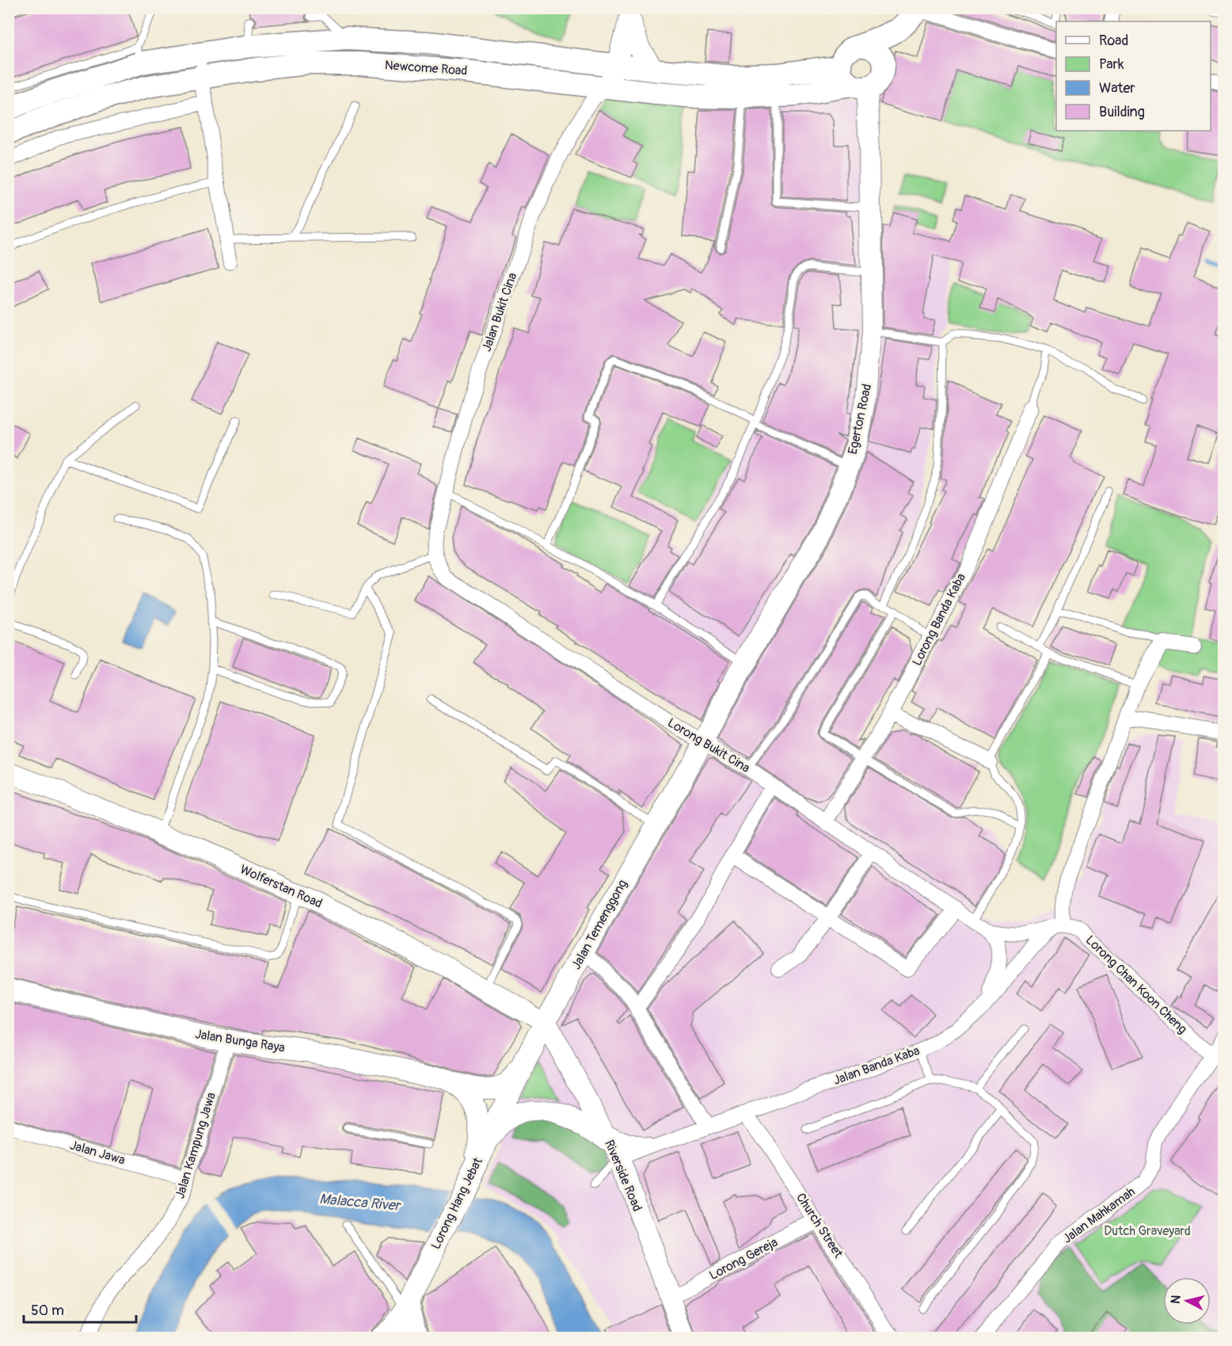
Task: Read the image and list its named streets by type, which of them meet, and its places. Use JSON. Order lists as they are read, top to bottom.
{
  "streets": {
    "main road": ["Newcome Road"],
    "street": [
      "Jalan Bukit Cina",
      "Egerton Road",
      "Lorong Banda Kaba",
      "Lorong Bukit Cina",
      "Wolferstan Road",
      "Jalan Temenggong",
      "Lorong Chan Koon Cheng",
      "Jalan Bunga Raya",
      "Jalan Banda Kaba",
      "Jalan Kampung Jawa",
      "Jalan Jawa",
      "Riverside Road",
      "Lorong Hang Jebat",
      "Jalan Mahkamah",
      "Church Street",
      "Lorong Gereja"
    ]
  },
  "crossings": [
    ["Newcome Road", "Jalan Bukit Cina"],
    ["Newcome Road", "Egerton Road"],
    ["Jalan Bukit Cina", "Lorong Bukit Cina"],
    ["Egerton Road", "Lorong Bukit Cina"],
    ["Egerton Road", "Jalan Temenggong"],
    ["Lorong Banda Kaba", "Lorong Bukit Cina"],
    ["Lorong Bukit Cina", "Jalan Temenggong"],
    ["Lorong Bukit Cina", "Lorong Chan Koon Cheng"],
    ["Lorong Bukit Cina", "Jalan Banda Kaba"],
    ["Wolferstan Road", "Jalan Temenggong"],
    ["Wolferstan Road", "Riverside Road"],
    ["Jalan Temenggong", "Riverside Road"],
    ["Jalan Temenggong", "Lorong Hang Jebat"],
    ["Lorong Chan Koon Cheng", "Jalan Banda Kaba"],
    ["Lorong Chan Koon Cheng", "Jalan Mahkamah"],
    ["Jalan Bunga Raya", "Jalan Kampung Jawa"],
    ["Jalan Bunga Raya", "Lorong Hang Jebat"],
    ["Jalan Banda Kaba", "Riverside Road"],
    ["Jalan Banda Kaba", "Church Street"],
    ["Jalan Kampung Jawa", "Jalan Jawa"],
    ["Riverside Road", "Lorong Gereja"],
    ["Church Street", "Lorong Gereja"]
  ],
  "water": ["Malacca River"],
  "parks": ["Dutch Graveyard"],
  "legend": [
    "Road",
    "Park",
    "Water",
    "Building"
  ],
  "scale_bar": "50 m",
  "north": "left"
}
